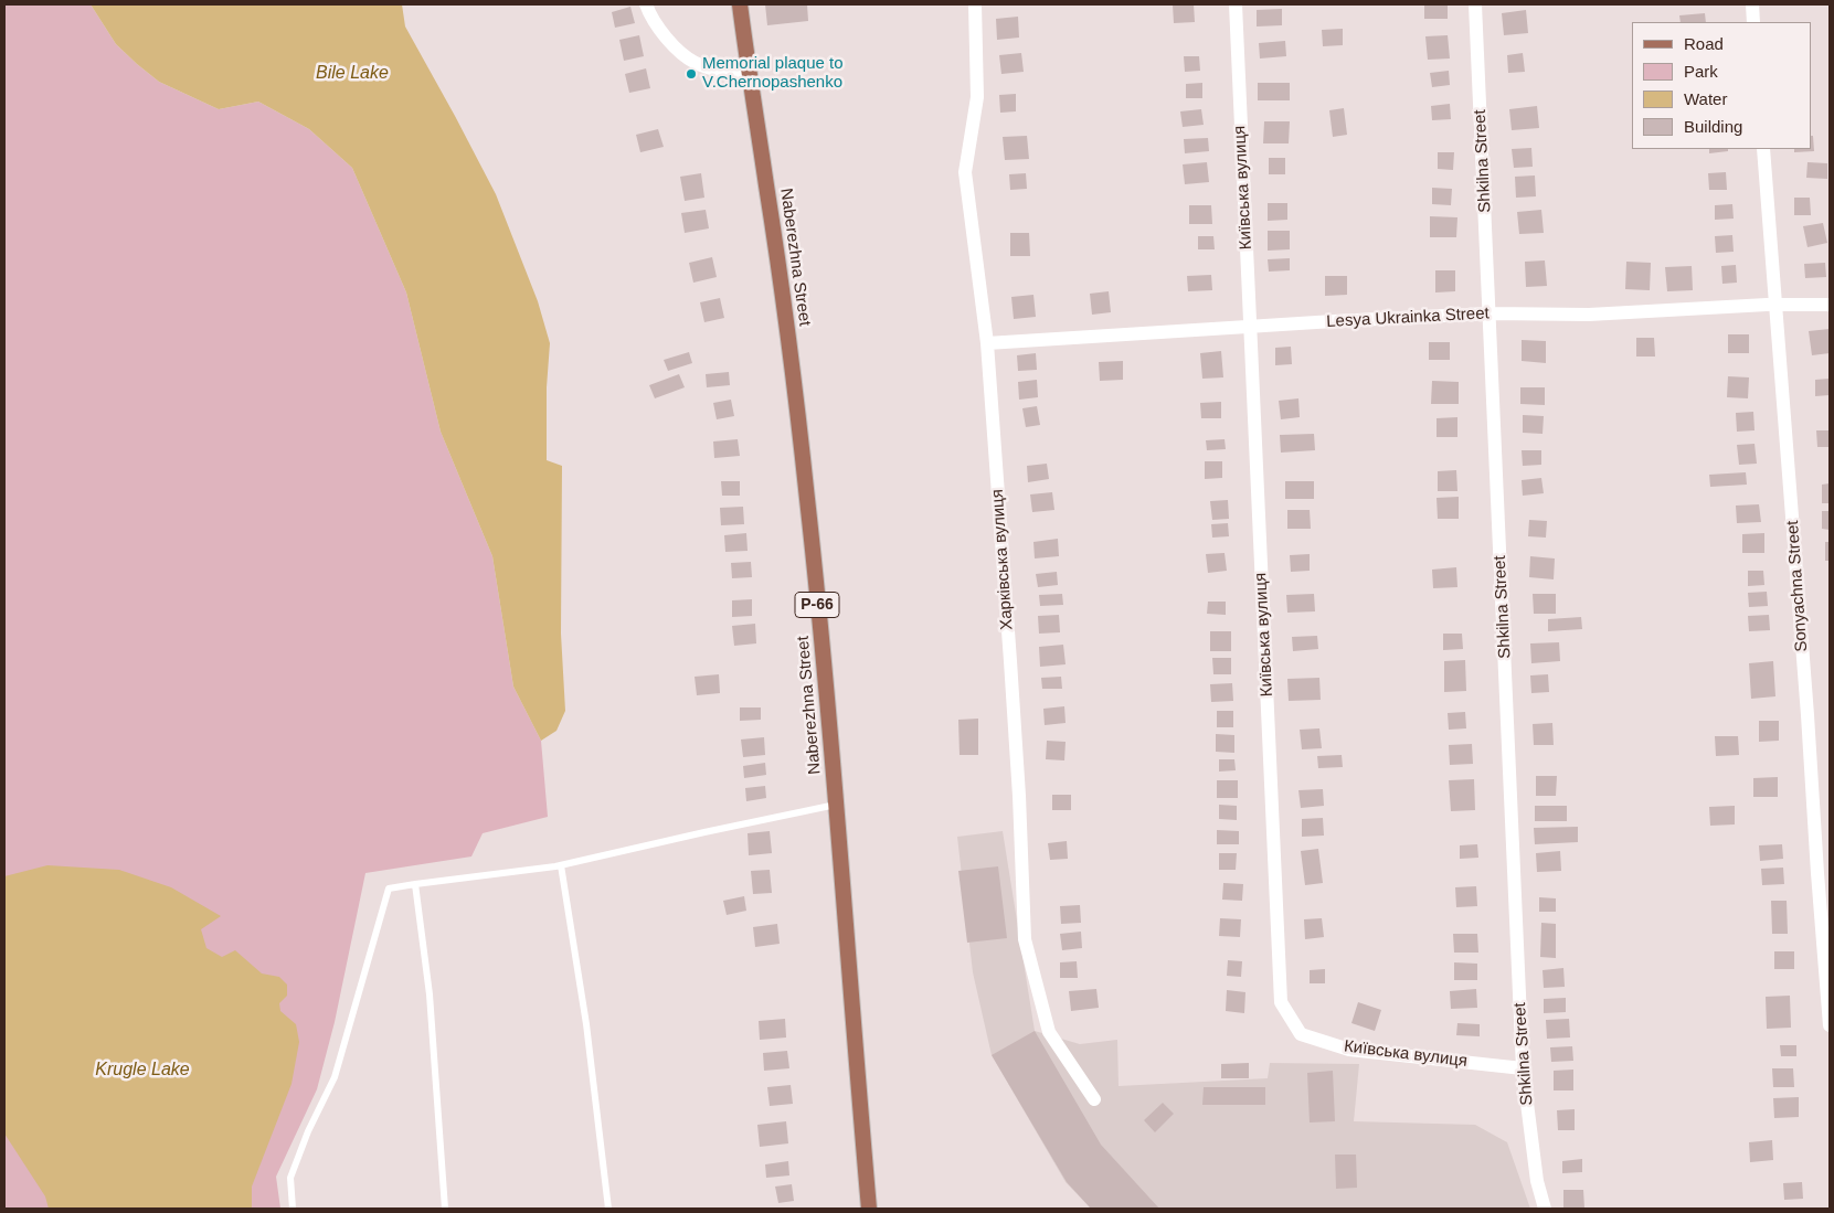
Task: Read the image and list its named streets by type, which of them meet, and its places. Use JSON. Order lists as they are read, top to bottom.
{
  "streets": {
    "main road": ["Naberezhna Street", "Р-66"],
    "street": [
      "Shkilna Street",
      "Київська вулиця",
      "Lesya Ukrainka Street",
      "Харківська вулиця",
      "Sonyachna Street"
    ]
  },
  "crossings": [
    ["Shkilna Street", "Київська вулиця"],
    ["Shkilna Street", "Lesya Ukrainka Street"],
    ["Київська вулиця", "Lesya Ukrainka Street"],
    ["Lesya Ukrainka Street", "Харківська вулиця"],
    ["Lesya Ukrainka Street", "Sonyachna Street"]
  ],
  "water": ["Bile Lake", "Krugle Lake"],
  "places": ["Memorial plaque to V.Chernopashenko"],
  "legend": [
    "Road",
    "Park",
    "Water",
    "Building"
  ]
}
